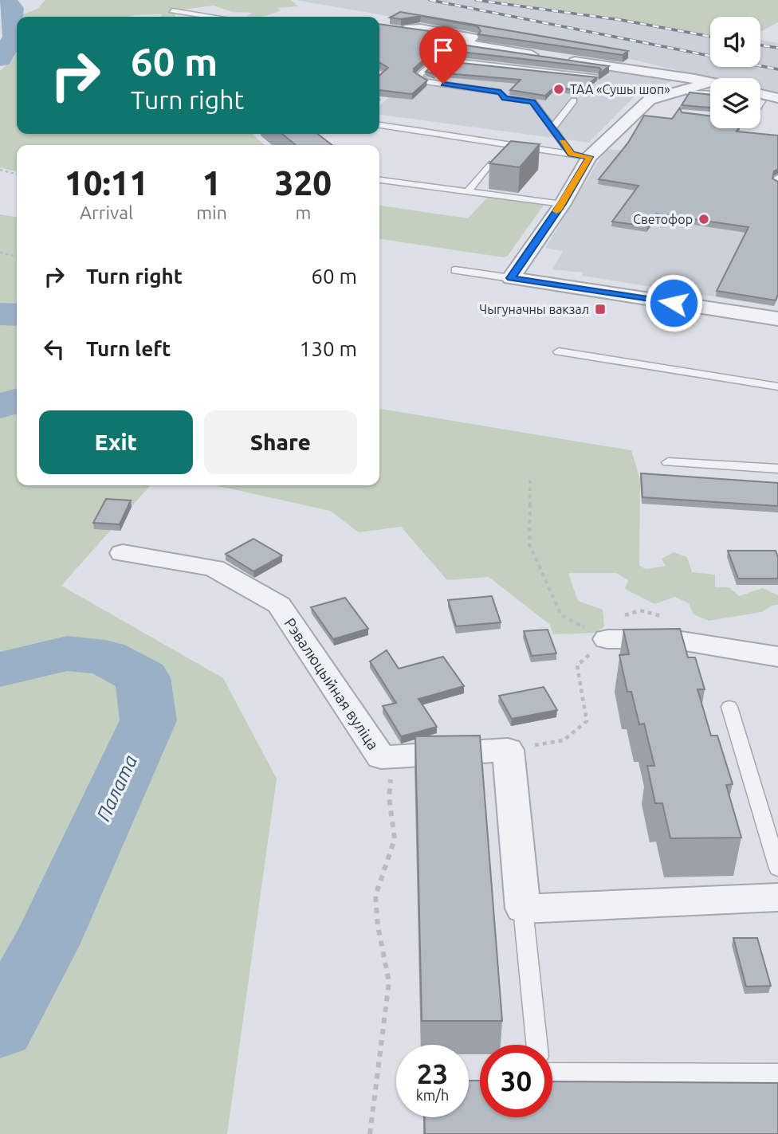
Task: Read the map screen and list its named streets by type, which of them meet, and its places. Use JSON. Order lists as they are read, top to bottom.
{
  "streets": {
    "street": ["Рэвалюцыйная вуліца"]
  },
  "water": ["Палата"],
  "places": {
    "other": ["ТАА «Сушы шоп»", "Светофор"],
    "transit": ["Чыгуначны вакзал"]
  },
  "page": {
    "turn": ["60 m", "Turn right"],
    "eta": [
      "10:11",
      "Arrival",
      "1",
      "min",
      "320",
      "m"
    ],
    "list": [
      {
        "name": "Turn right",
        "value": "60 m"
      },
      {
        "name": "Turn left",
        "value": "130 m"
      }
    ],
    "buttons": ["Exit", "Share"],
    "speed": "23 km/h",
    "limit": "30"
  }
}
